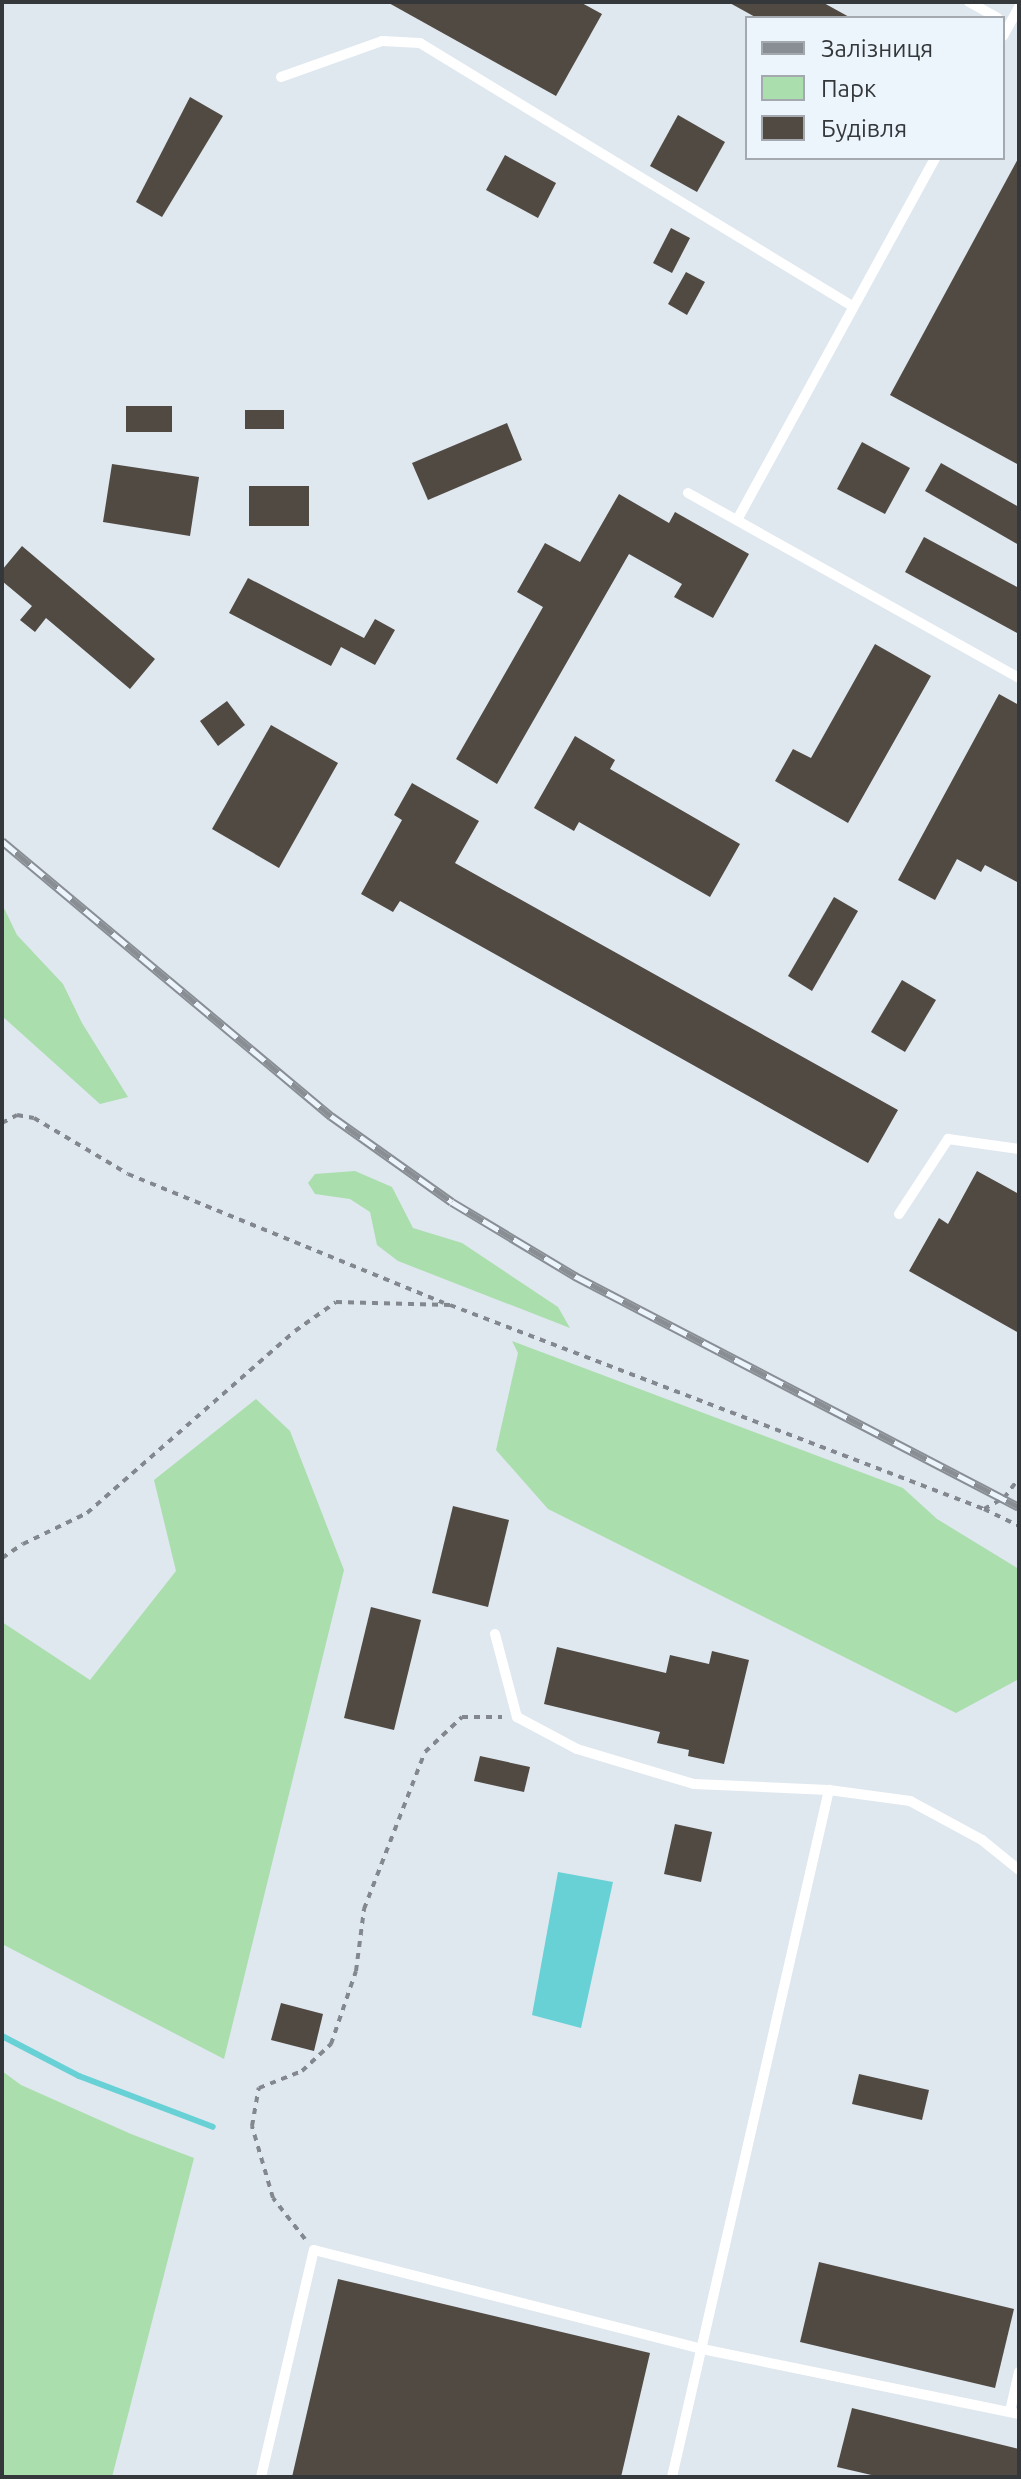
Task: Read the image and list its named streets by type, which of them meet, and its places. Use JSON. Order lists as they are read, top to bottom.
{
  "legend": ["Залізниця", "Парк", "Будівля"]
}
